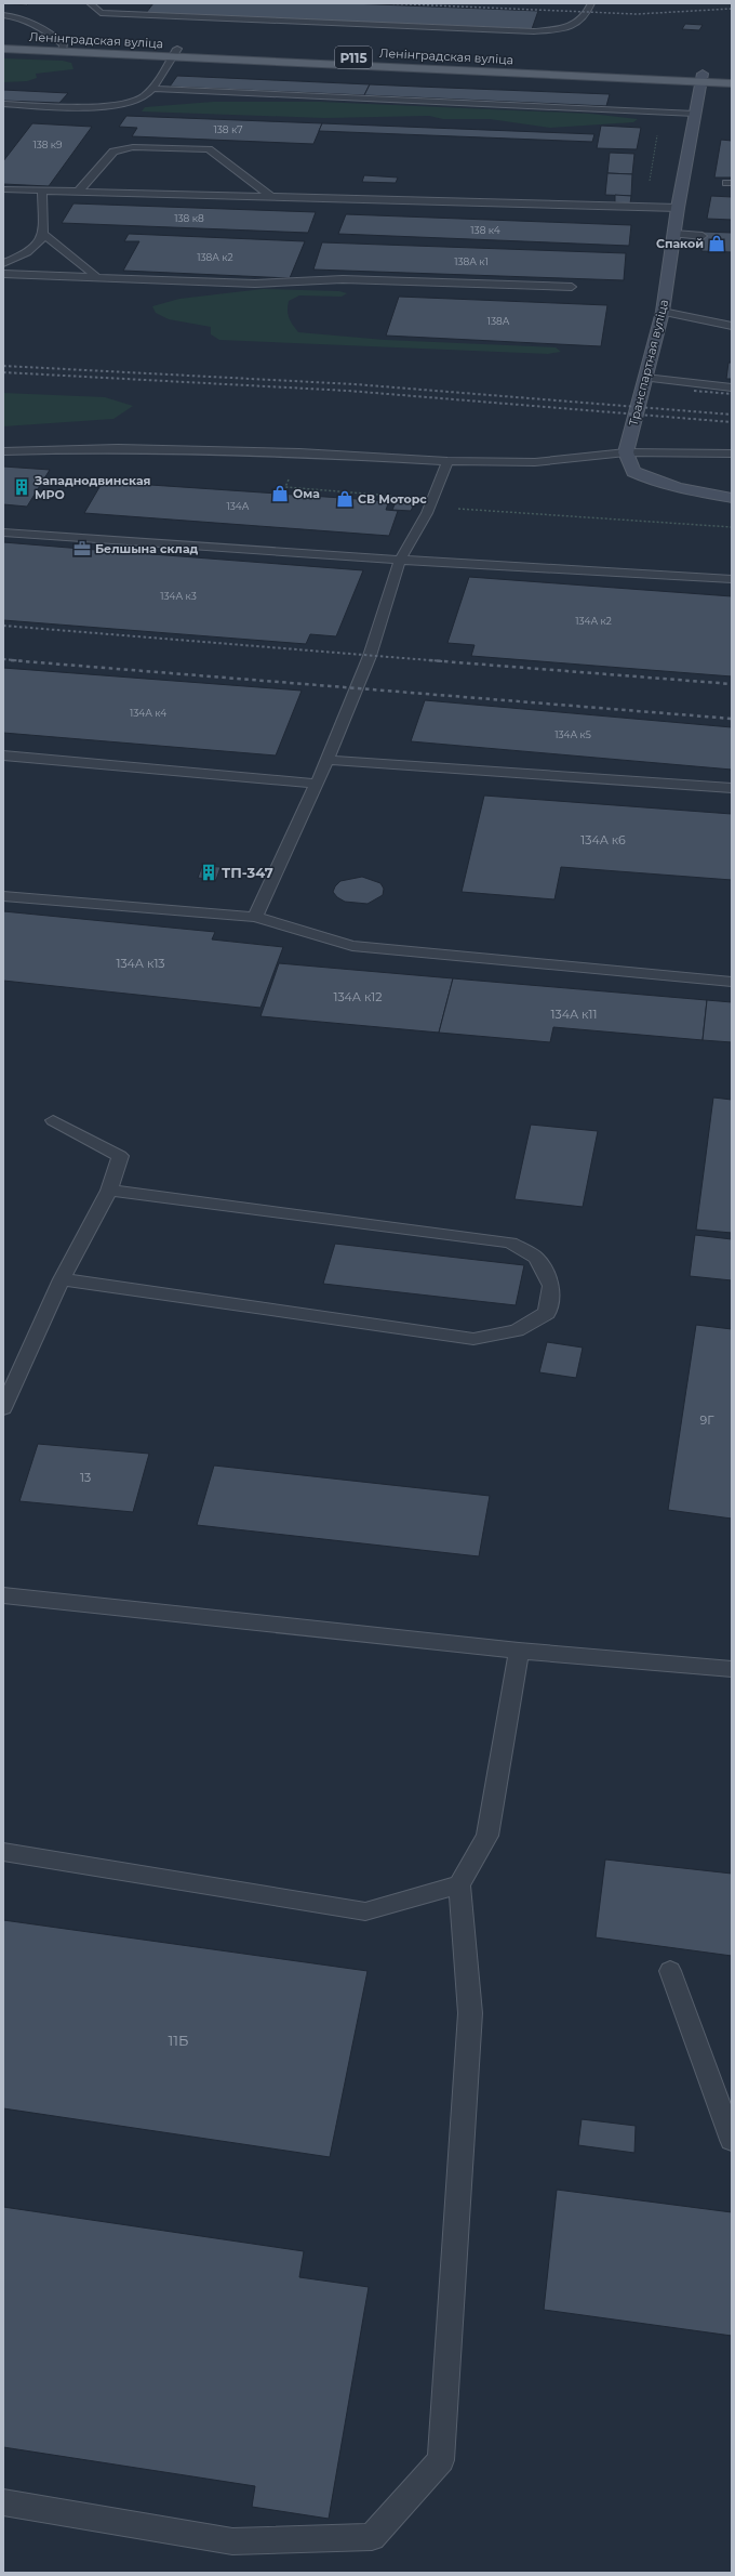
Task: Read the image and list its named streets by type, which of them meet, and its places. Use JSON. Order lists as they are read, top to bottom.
{
  "streets": {
    "main road": ["Ленінградская вуліца", "Р115", "Транспартная вуліца"]
  },
  "crossings": [
    ["Ленінградская вуліца", "Транспартная вуліца"]
  ],
  "places": {
    "shop": ["Спакой", "Ома", "СВ Моторс"],
    "building": ["Западнодвинская МРО", "ТП-347"],
    "office": ["Белшына склад"]
  },
  "house_numbers": [
    "138 к7",
    "138 к9",
    "138 к8",
    "138 к4",
    "138А к2",
    "138А к1",
    "138А",
    "134А",
    "134А к3",
    "134А к2",
    "134А к4",
    "134А к5",
    "134А к6",
    "134А к13",
    "134А к12",
    "134А к11",
    "9Г",
    "13",
    "11Б"
  ]
}
